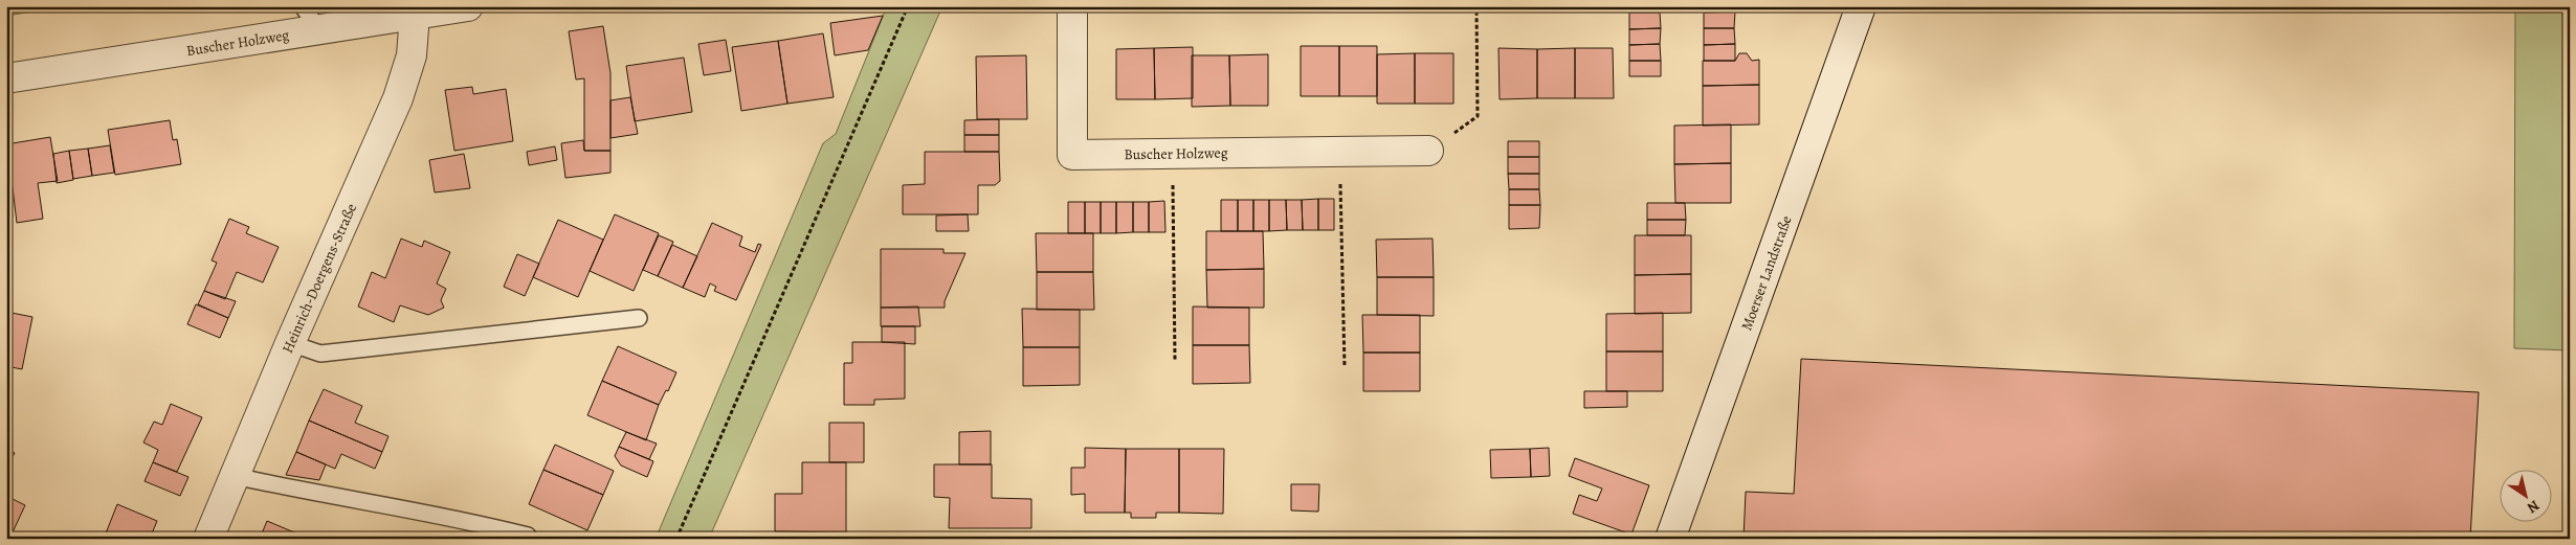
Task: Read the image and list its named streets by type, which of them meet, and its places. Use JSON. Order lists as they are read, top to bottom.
{
  "streets": {
    "street": ["Buscher Holzweg", "Moerser Landstraße", "Heinrich-Doergens-Straße"]
  },
  "crossings": [
    ["Buscher Holzweg", "Heinrich-Doergens-Straße"]
  ],
  "north": "bottom right"
}
